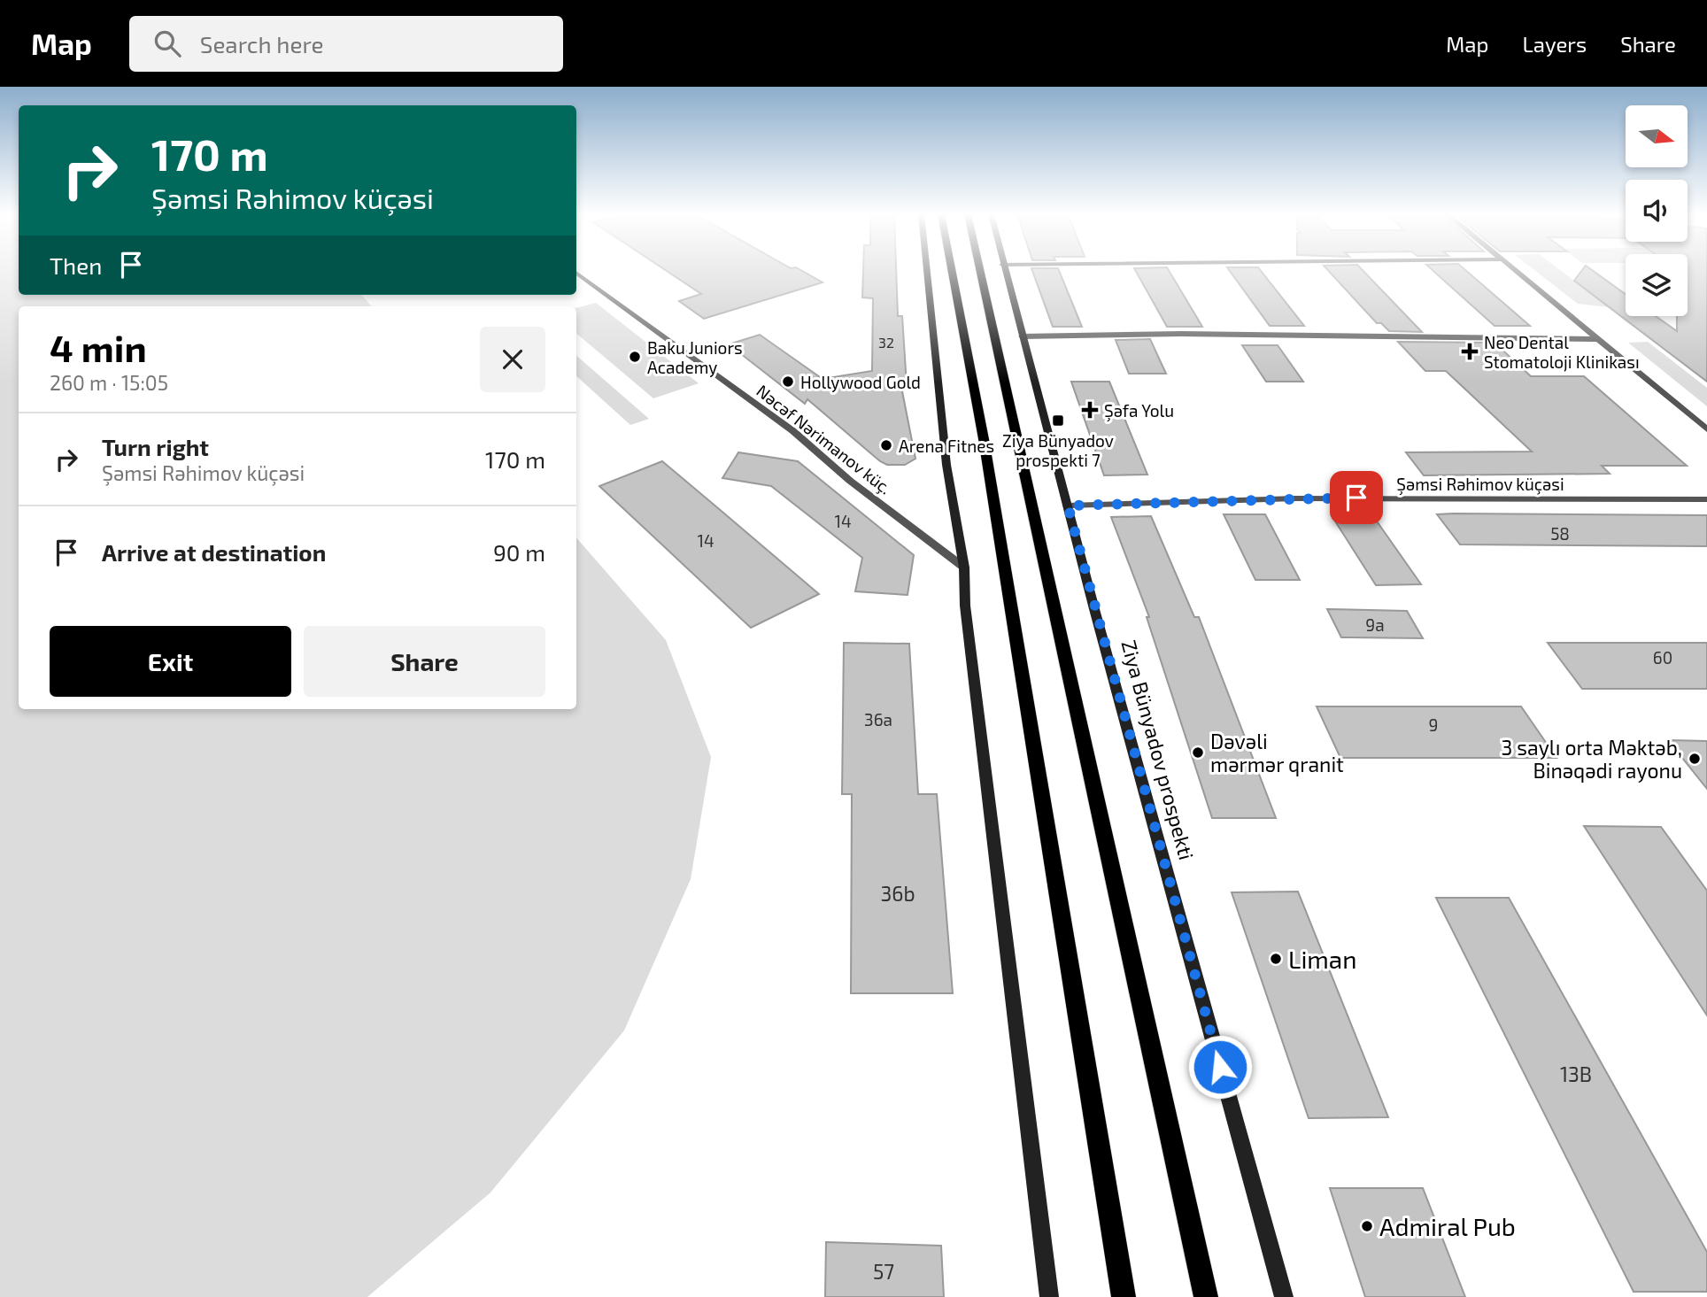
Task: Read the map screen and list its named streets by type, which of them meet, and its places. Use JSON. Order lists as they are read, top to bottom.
{
  "streets": {
    "main road": ["Ziya Bünyadov prospekti"],
    "street": ["Nəcəf Nərimanov küç.", "Şəmsi Rəhimov küçəsi"]
  },
  "crossings": [
    ["Şəmsi Rəhimov küçəsi", "Ziya Bünyadov prospekti"]
  ],
  "places": {
    "health": ["Neo Dental Stomatoloji Klinikası", "Şəfa Yolu"],
    "other": [
      "Baku Juniors Academy",
      "Hollywood Gold",
      "Arena Fitnes",
      "Dəvəli mərmər qranit",
      "3 saylı orta Məktəb, Binəqədi rayonu",
      "Liman",
      "Admiral Pub"
    ],
    "transit": ["Ziya Bünyadov prospekti 7"]
  },
  "house_numbers": [
    "32",
    "14",
    "58",
    "14",
    "9a",
    "60",
    "36a",
    "9",
    "36b",
    "13B",
    "57"
  ],
  "north": "right",
  "page": {
    "header": "Map",
    "search": "Search here",
    "nav": ["Map", "Layers", "Share"],
    "turn": ["170 m", "Şəmsi Rəhimov küçəsi"],
    "then": "Then",
    "heading": ["4 min", "260 m · 15:05"],
    "list": [
      {
        "name": "Turn right",
        "note": "Şəmsi Rəhimov küçəsi",
        "value": "170 m"
      },
      {
        "name": "Arrive at destination",
        "value": "90 m"
      }
    ],
    "buttons": ["Exit", "Share"]
  }
}
